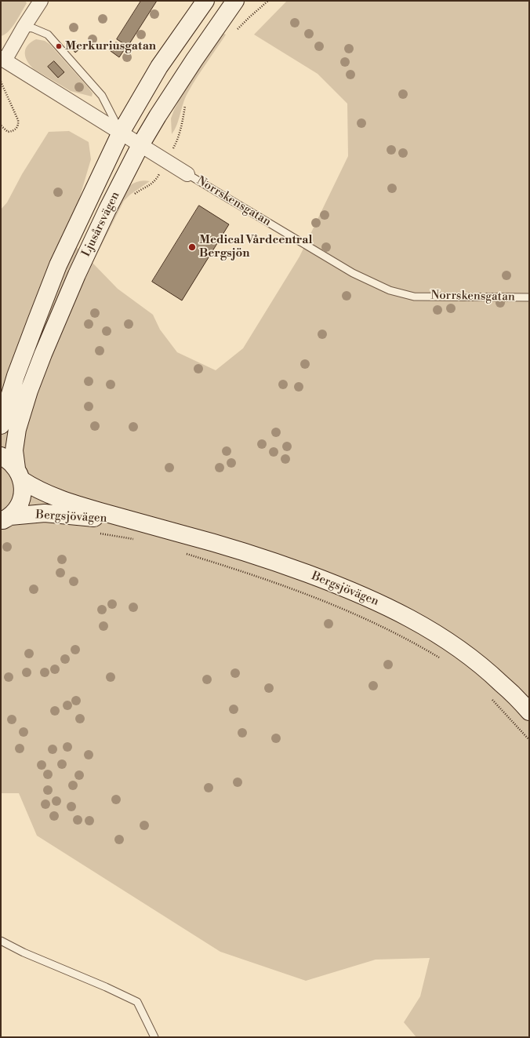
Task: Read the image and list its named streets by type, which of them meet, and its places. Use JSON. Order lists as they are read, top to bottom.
{
  "streets": {
    "main road": ["Ljusårsvägen", "Bergsjövägen"],
    "street": ["Norrskensgatan"]
  },
  "crossings": [
    ["Norrskensgatan", "Ljusårsvägen"],
    ["Ljusårsvägen", "Bergsjövägen"]
  ],
  "places": ["Merkuriusgatan", "Medical Vårdcentral Bergsjön"]
}
